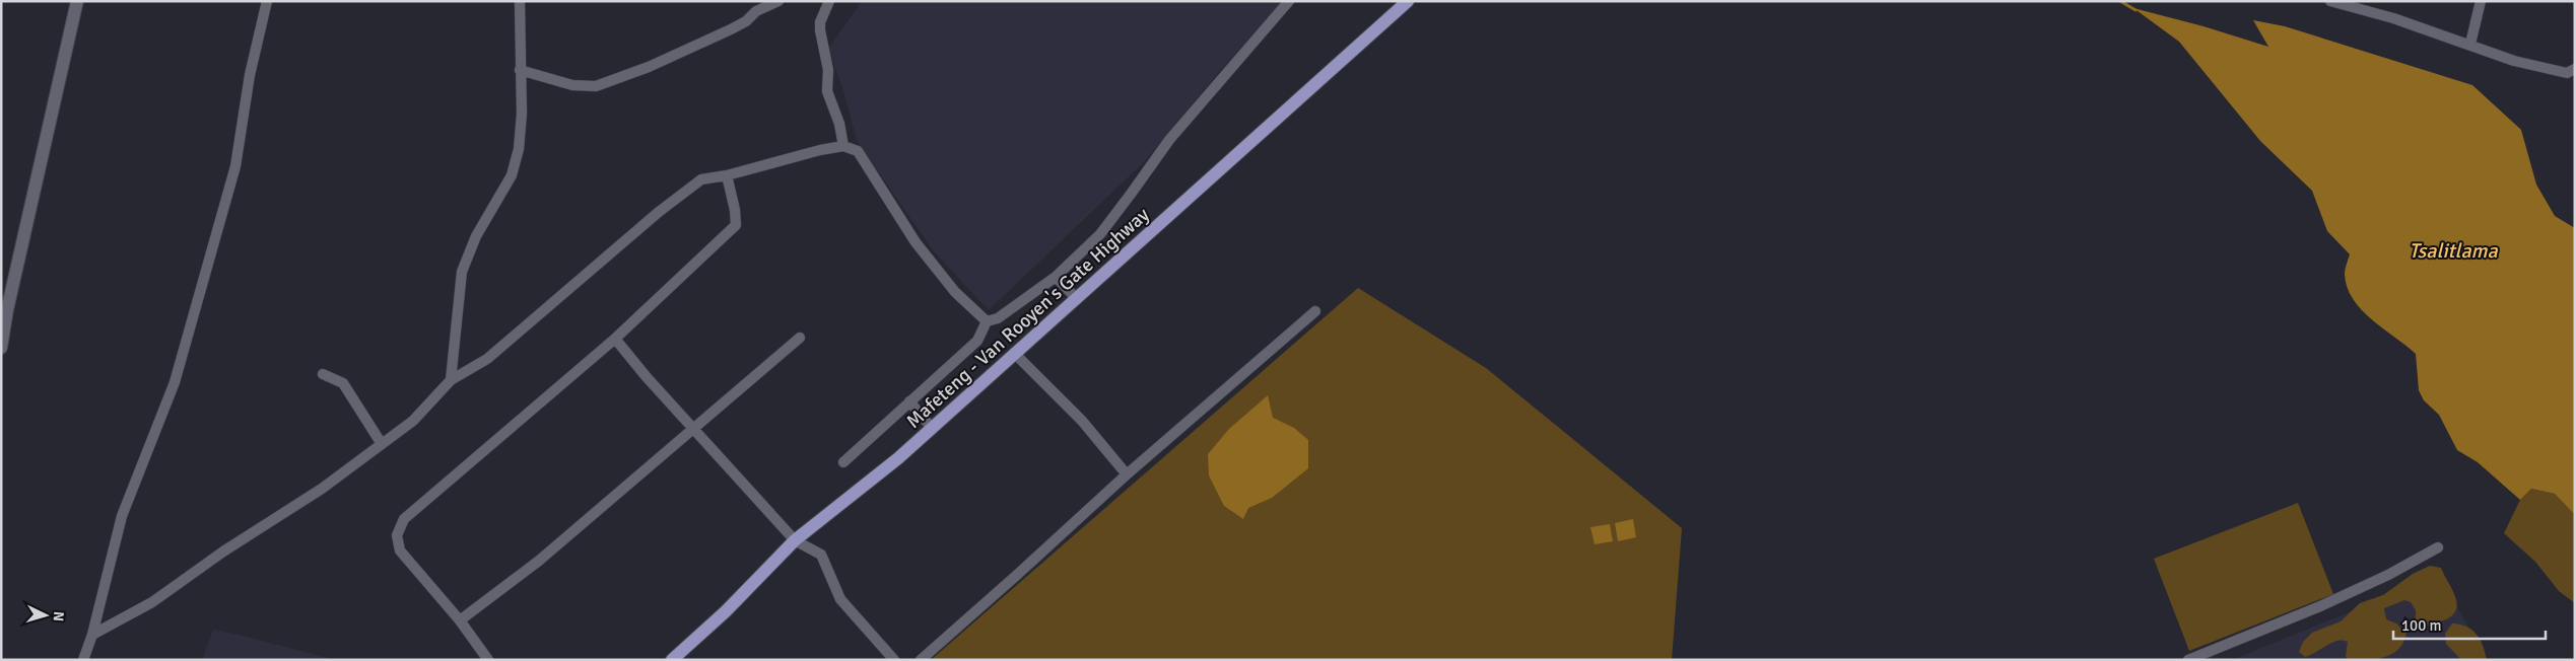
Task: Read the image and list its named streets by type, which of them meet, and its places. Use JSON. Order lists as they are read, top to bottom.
{
  "streets": {
    "main road": ["Mafeteng - Van Rooyen's Gate Highway"]
  },
  "water": ["Tsalitlama"],
  "scale_bar": "100 m",
  "north": "right"
}
